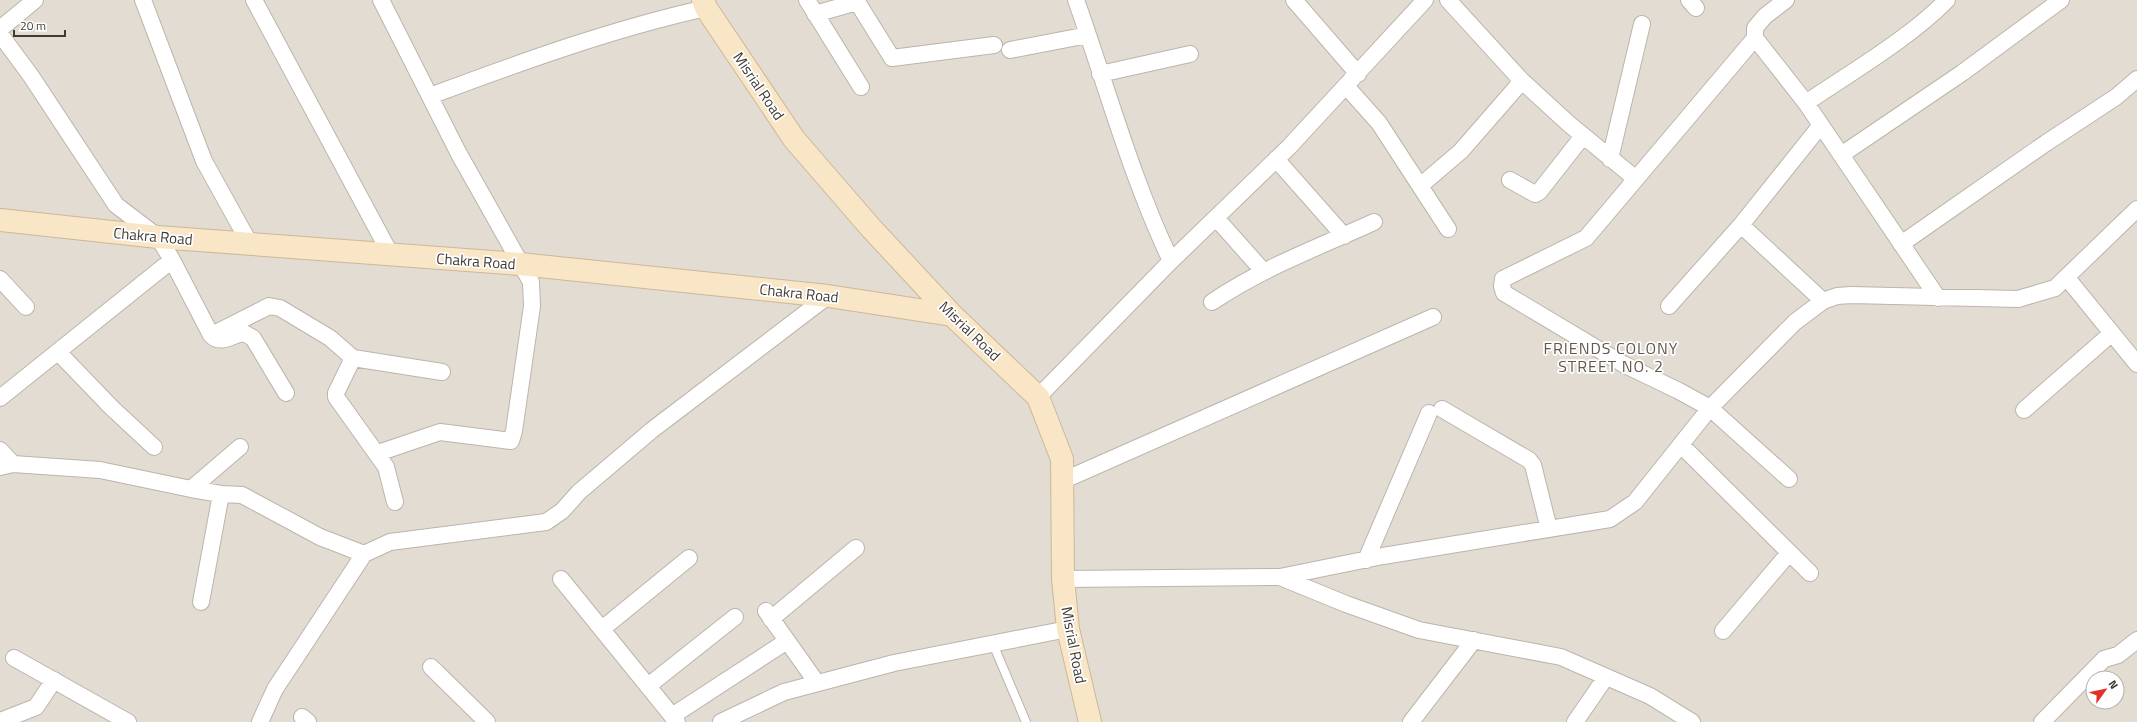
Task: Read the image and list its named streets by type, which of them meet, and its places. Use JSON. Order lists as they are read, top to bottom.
{
  "streets": {
    "main road": ["Misrial Road", "Chakra Road"]
  },
  "crossings": [
    ["Misrial Road", "Chakra Road"]
  ],
  "districts": ["FRIENDS COLONY STREET NO. 2"],
  "scale_bar": "20 m",
  "north": "top right"
}
